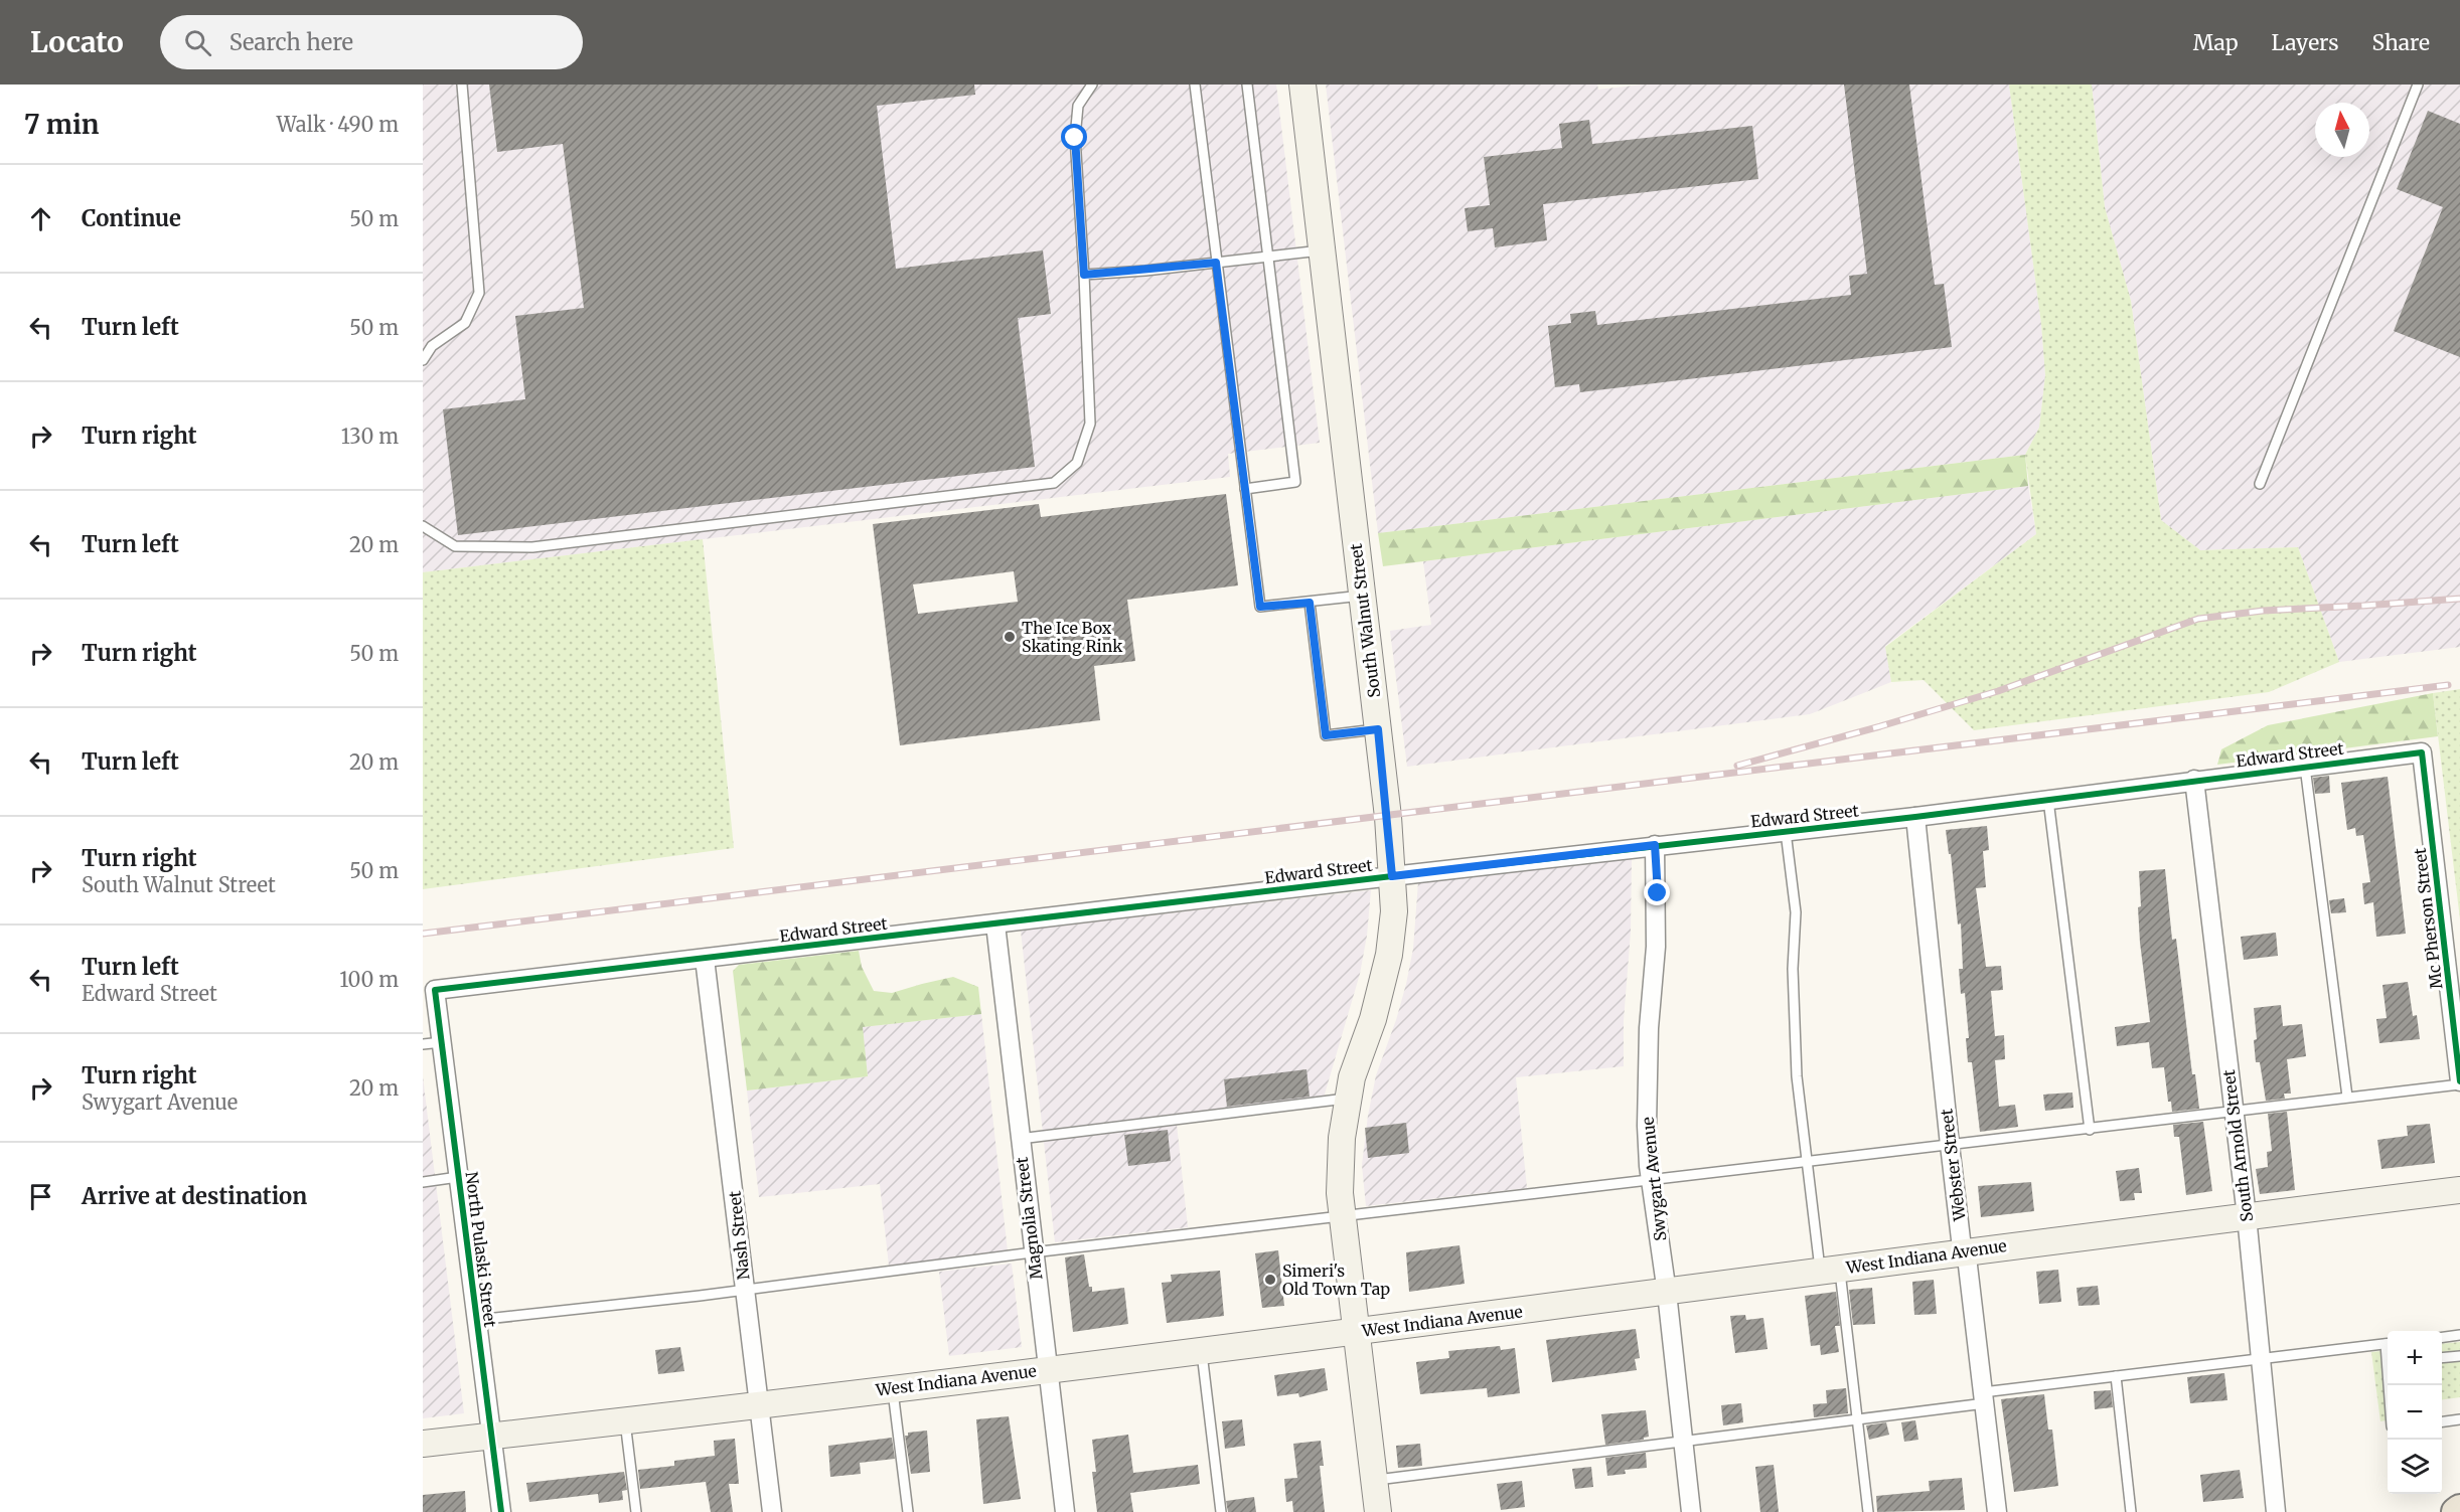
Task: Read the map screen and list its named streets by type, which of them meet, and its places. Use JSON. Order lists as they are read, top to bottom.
{
  "streets": {
    "street": [
      "South Walnut Street",
      "Edward Street",
      "Mc Pherson Street",
      "South Arnold Street",
      "Webster Street",
      "Swygart Avenue",
      "Magnolia Street",
      "Nash Street",
      "North Pulaski Street",
      "West Indiana Avenue"
    ]
  },
  "crossings": [
    ["South Walnut Street", "Edward Street"],
    ["South Walnut Street", "West Indiana Avenue"],
    ["Edward Street", "Mc Pherson Street"],
    ["Edward Street", "South Arnold Street"],
    ["Edward Street", "Webster Street"],
    ["Edward Street", "Swygart Avenue"],
    ["Edward Street", "Magnolia Street"],
    ["Edward Street", "Nash Street"],
    ["Edward Street", "North Pulaski Street"],
    ["South Arnold Street", "West Indiana Avenue"],
    ["Webster Street", "West Indiana Avenue"],
    ["Swygart Avenue", "West Indiana Avenue"],
    ["Magnolia Street", "West Indiana Avenue"],
    ["Nash Street", "West Indiana Avenue"],
    ["North Pulaski Street", "West Indiana Avenue"]
  ],
  "places": ["The Ice Box Skating Rink", "Simeri's Old Town Tap"],
  "north": "top",
  "page": {
    "header": "Locato",
    "search": "Search here",
    "nav": ["Map", "Layers", "Share"],
    "heading": ["7 min", "Walk · 490 m"],
    "list": [
      ["Continue", "50 m"],
      ["Turn left", "50 m"],
      ["Turn right", "130 m"],
      ["Turn left", "20 m"],
      ["Turn right", "50 m"],
      ["Turn left", "20 m"],
      ["Turn right", "South Walnut Street", "50 m"],
      ["Turn left", "Edward Street", "100 m"],
      ["Turn right", "Swygart Avenue", "20 m"],
      "Arrive at destination"
    ],
    "map_buttons": ["+", "−"]
  }
}
